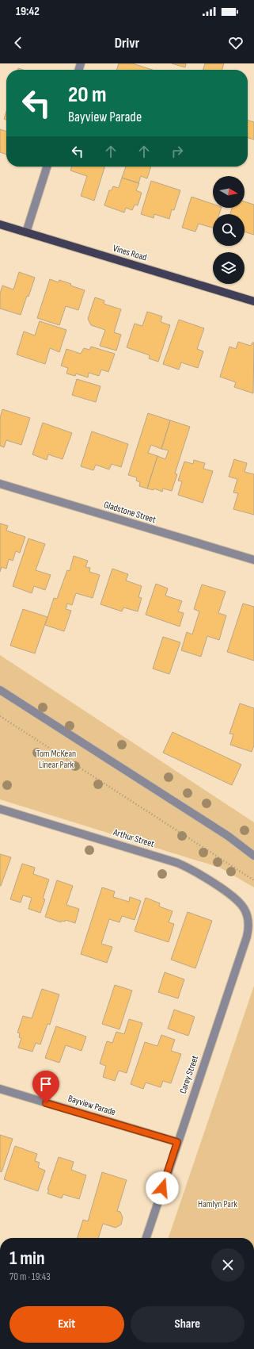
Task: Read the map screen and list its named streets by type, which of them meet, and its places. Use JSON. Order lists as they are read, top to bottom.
{
  "streets": {
    "main road": ["Vines Road"],
    "street": [
      "Gladstone Street",
      "Arthur Street",
      "Carey Street",
      "Bayview Parade"
    ]
  },
  "crossings": [
    ["Arthur Street", "Carey Street"],
    ["Carey Street", "Bayview Parade"]
  ],
  "parks": ["Tom McKean Linear Park", "Hamlyn Park"],
  "north": "right",
  "page": {
    "status": "19:42",
    "header": "Drivr",
    "turn": ["20 m", "Bayview Parade"],
    "heading": ["1 min", "70 m · 19:43"],
    "buttons": ["Exit", "Share"]
  }
}
